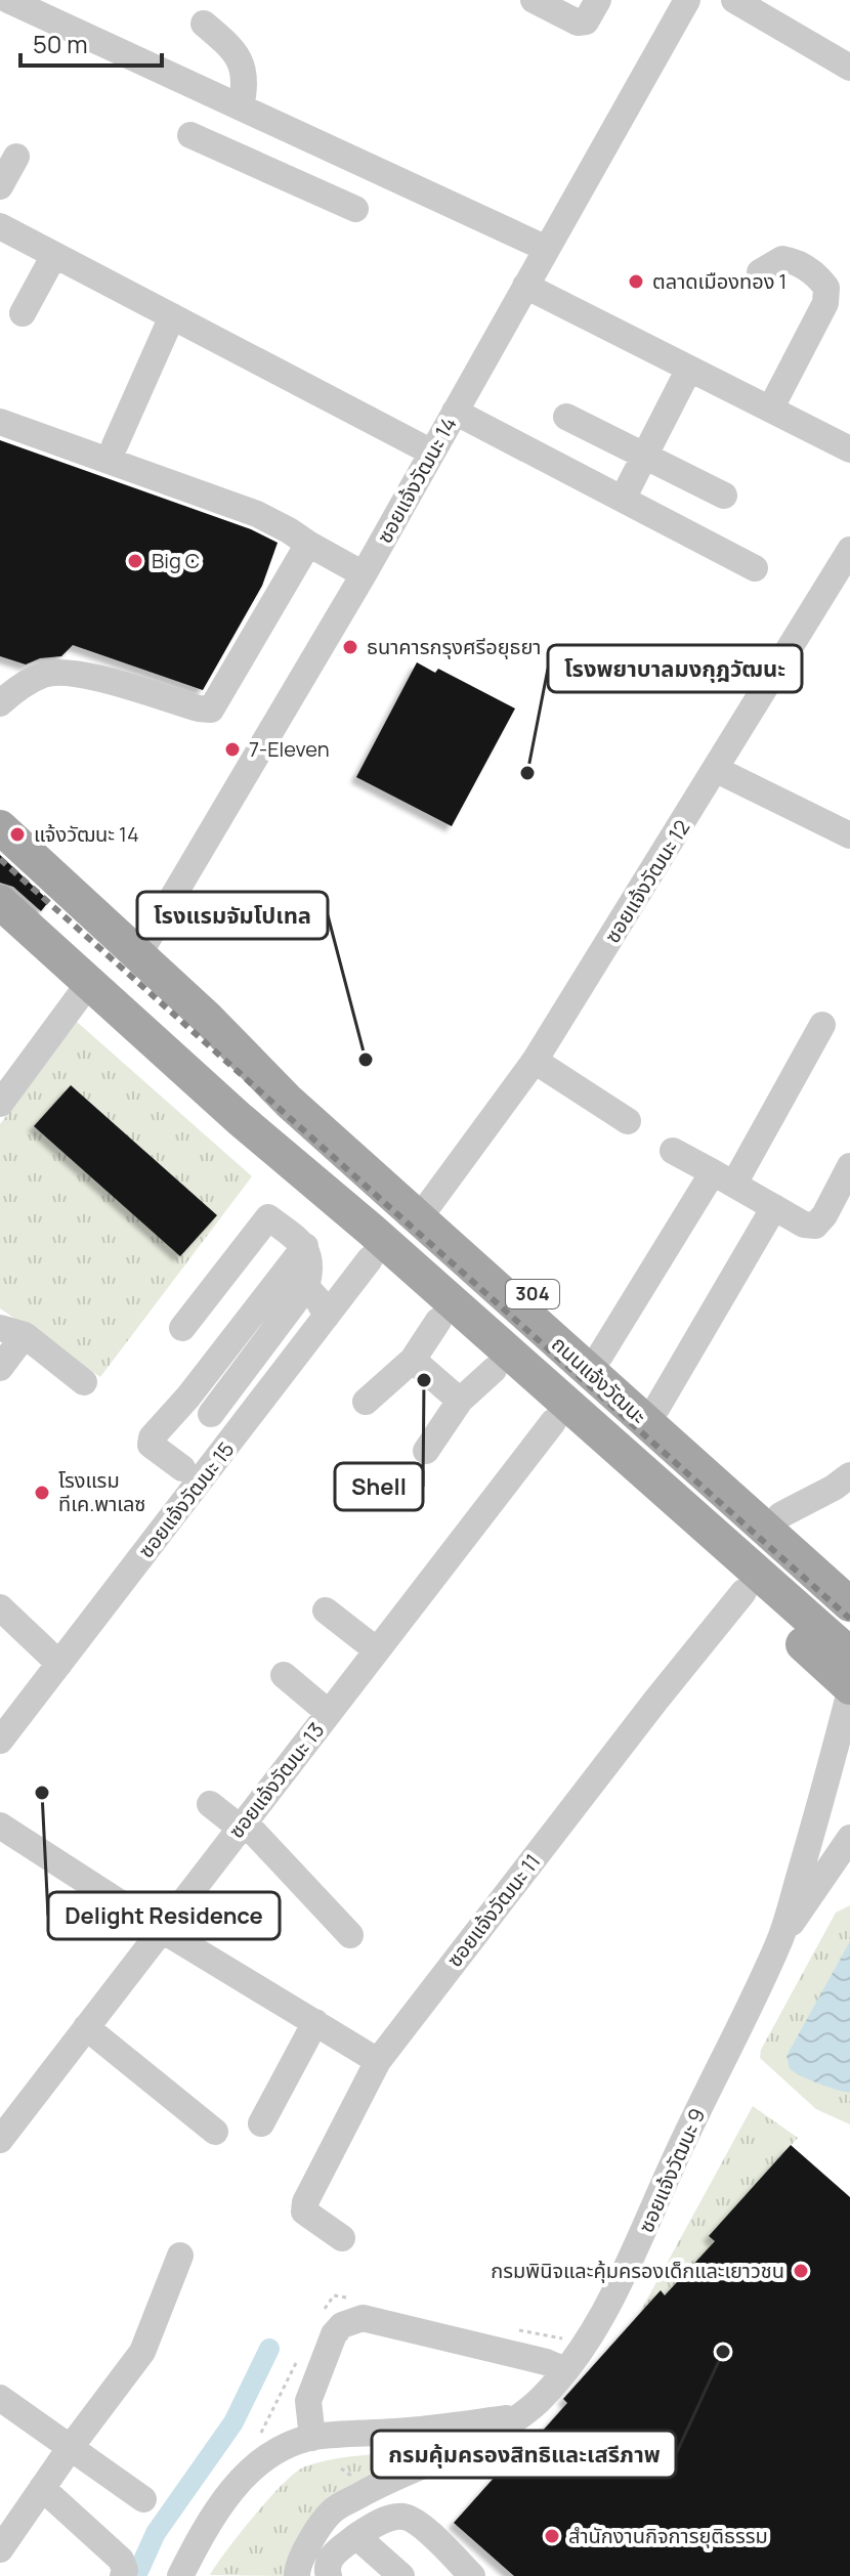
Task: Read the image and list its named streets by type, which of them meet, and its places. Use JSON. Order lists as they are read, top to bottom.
{
  "streets": {
    "main road": ["304", "ถนนแจ้งวัฒนะ"],
    "street": [
      "ซอยแจ้งวัฒนะ 14",
      "ซอยแจ้งวัฒนะ 12",
      "ซอยแจ้งวัฒนะ 15",
      "ซอยแจ้งวัฒนะ 13",
      "ซอยแจ้งวัฒนะ 11",
      "ซอยแจ้งวัฒนะ 9"
    ]
  },
  "crossings": [
    ["ซอยแจ้งวัฒนะ 14", "ถนนแจ้งวัฒนะ"],
    ["ซอยแจ้งวัฒนะ 12", "ถนนแจ้งวัฒนะ"],
    ["ถนนแจ้งวัฒนะ", "ซอยแจ้งวัฒนะ 15"],
    ["ถนนแจ้งวัฒนะ", "ซอยแจ้งวัฒนะ 13"],
    ["ถนนแจ้งวัฒนะ", "ซอยแจ้งวัฒนะ 11"],
    ["ถนนแจ้งวัฒนะ", "ซอยแจ้งวัฒนะ 9"]
  ],
  "places": [
    "ตลาดเมืองทอง 1",
    "Big C",
    "ธนาคารกรุงศรีอยุธยา",
    "7-Eleven",
    "โรงพยาบาลมงกุฎวัฒนะ",
    "แจ้งวัฒนะ 14",
    "โรงแรมจัมโปเทล",
    "Shell",
    "โรงแรม ทีเค.พาเลซ",
    "Delight Residence",
    "กรมพินิจและคุ้มครองเด็กและเยาวชน",
    "กรมคุ้มครองสิทธิและเสรีภาพ",
    "สำนักงานกิจการยุติธรรม"
  ],
  "scale_bar": "50 m"
}
